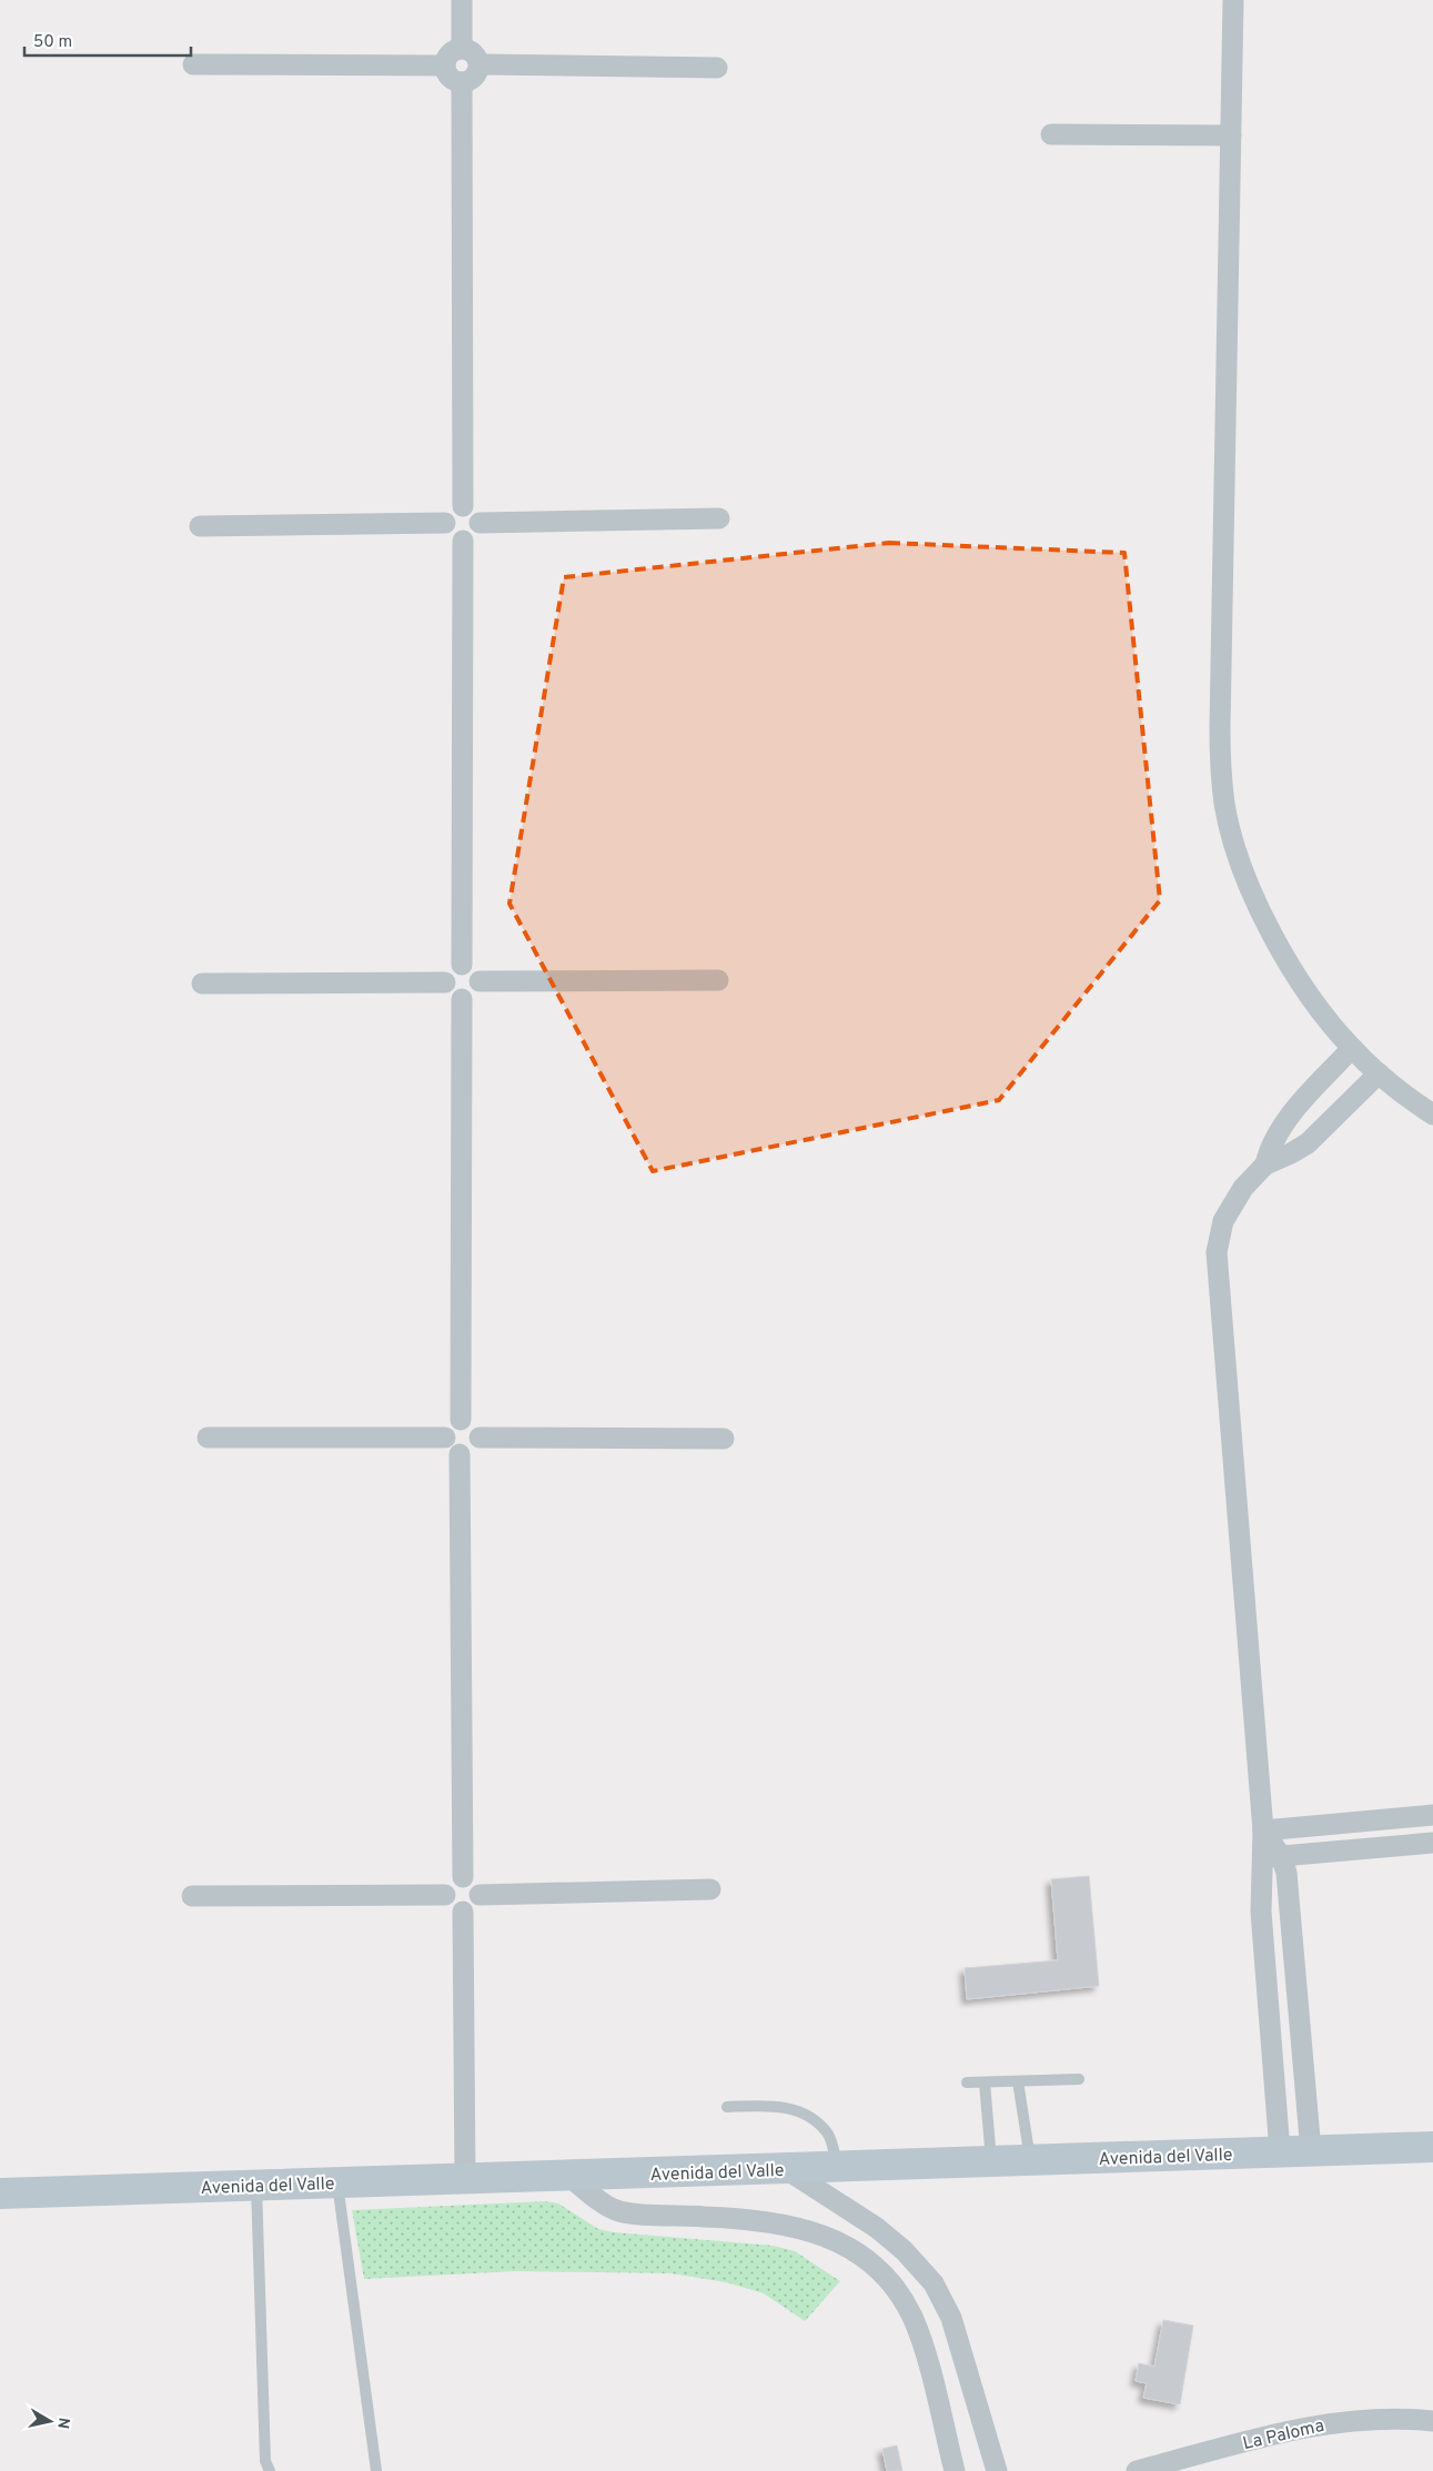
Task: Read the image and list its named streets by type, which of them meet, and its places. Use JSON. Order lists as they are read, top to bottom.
{
  "streets": {
    "street": ["Avenida del Valle", "La Paloma"]
  },
  "scale_bar": "50 m",
  "north": "right"
}
